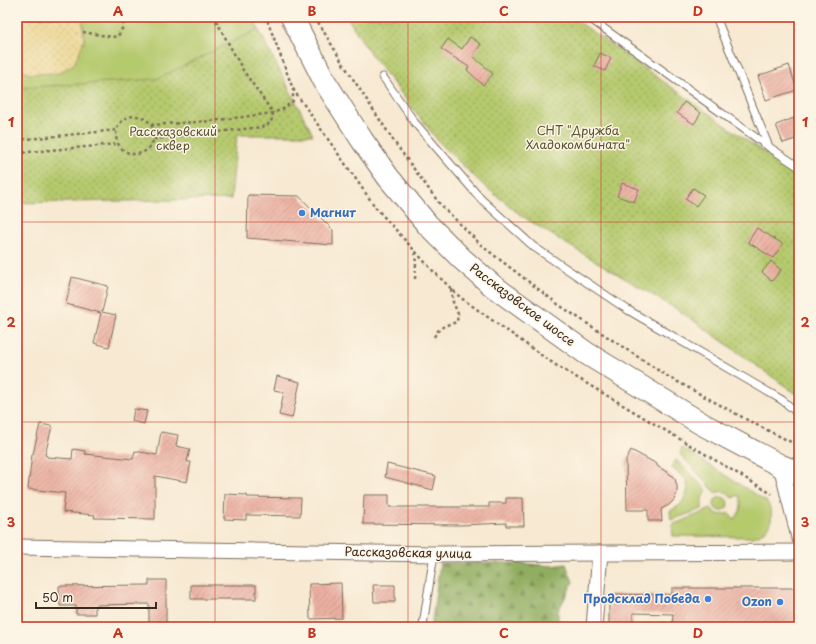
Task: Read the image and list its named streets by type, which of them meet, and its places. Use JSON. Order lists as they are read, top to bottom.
{
  "streets": {
    "main road": ["Рассказовское шоссе"],
    "street": ["Рассказовская улица"]
  },
  "parks": ["СНТ \"Дружба Хладокомбината\"", "Рассказовский сквер"],
  "places": ["Магнит", "Продсклад Победа", "Ozon"],
  "scale_bar": "50 m",
  "grid": {
    "columns": [
      "A",
      "B",
      "C",
      "D"
    ],
    "rows": ["1", "2", "3"]
  }
}
